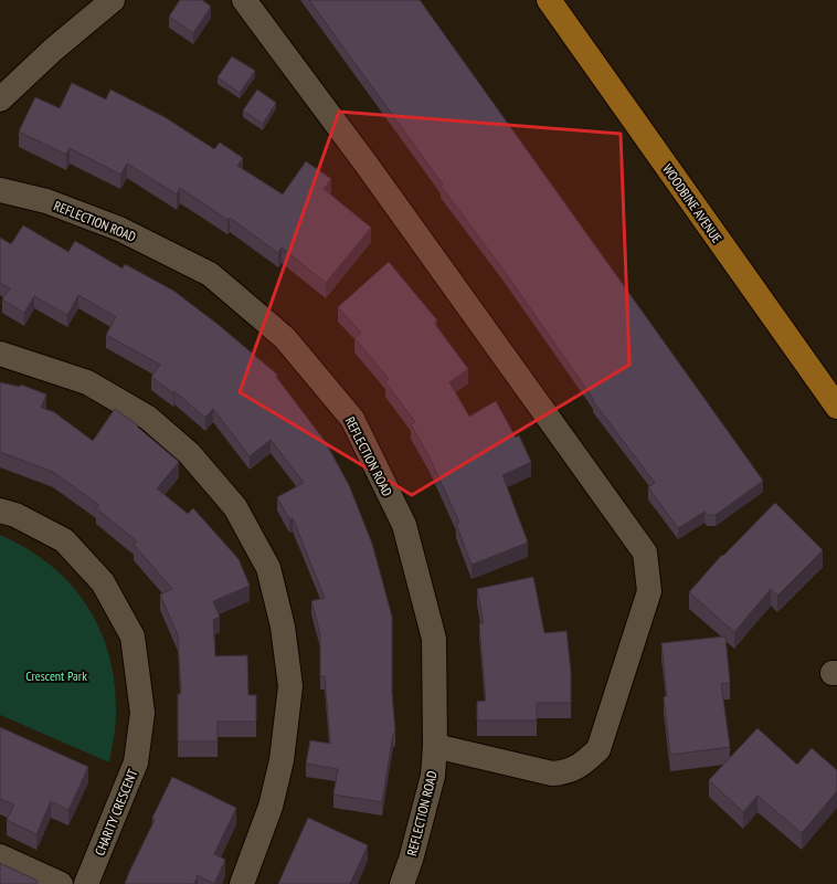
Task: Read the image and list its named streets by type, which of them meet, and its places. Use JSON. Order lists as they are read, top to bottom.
{
  "streets": {
    "main road": ["WOODBINE AVENUE"],
    "street": ["REFLECTION ROAD", "CHARITY CRESCENT"]
  },
  "parks": ["Crescent Park"]
}
